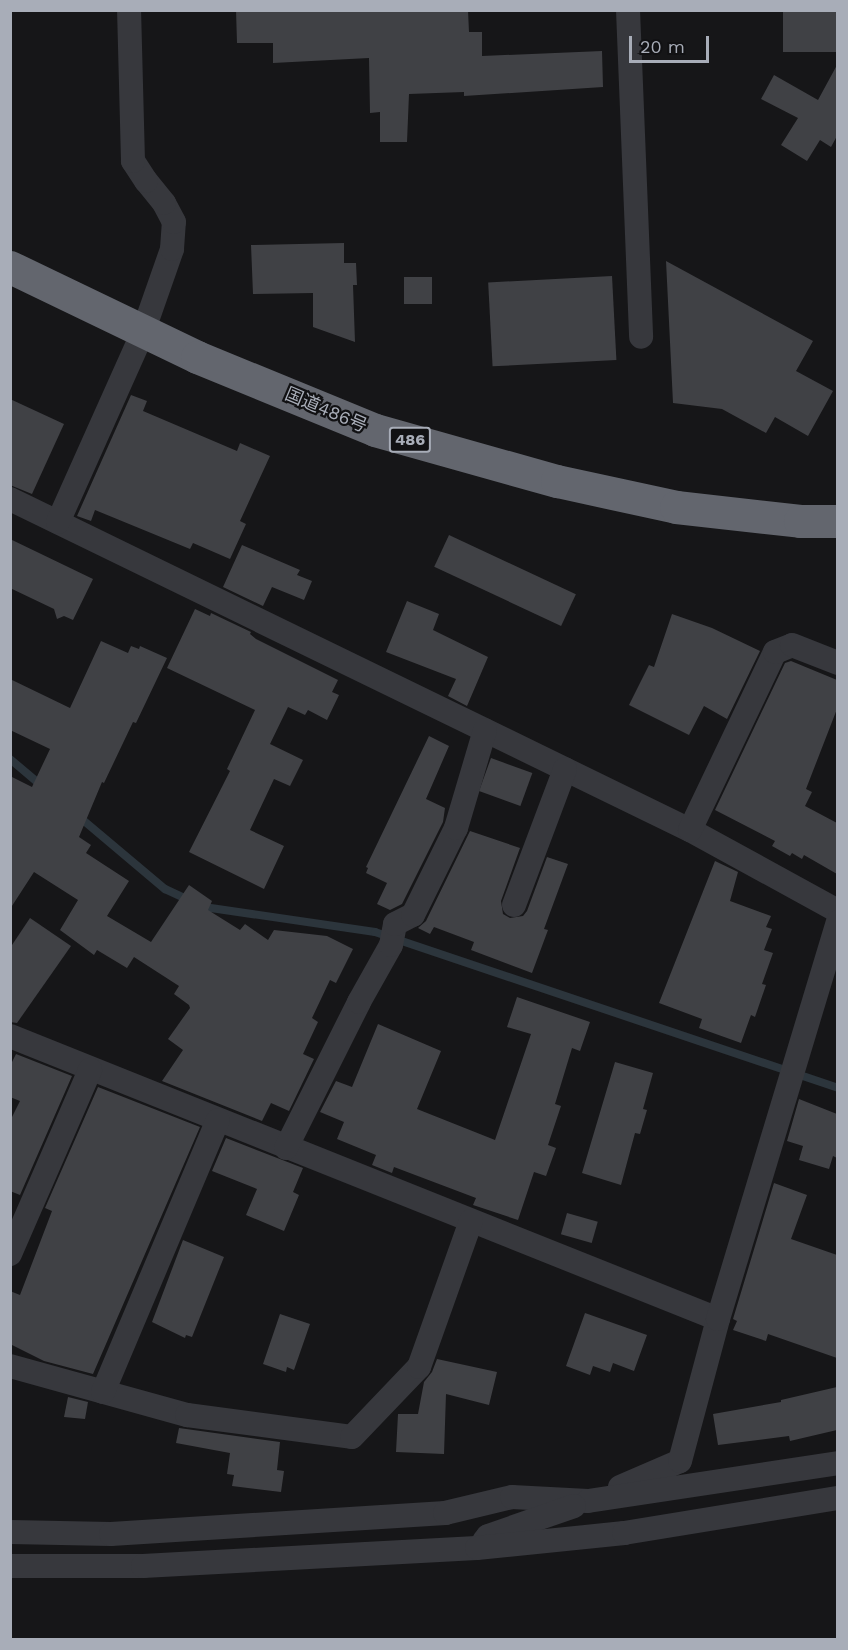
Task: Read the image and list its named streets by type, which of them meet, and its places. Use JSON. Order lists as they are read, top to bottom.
{
  "streets": {
    "highway": ["国道486号", "486"]
  },
  "scale_bar": "20 m"
}
